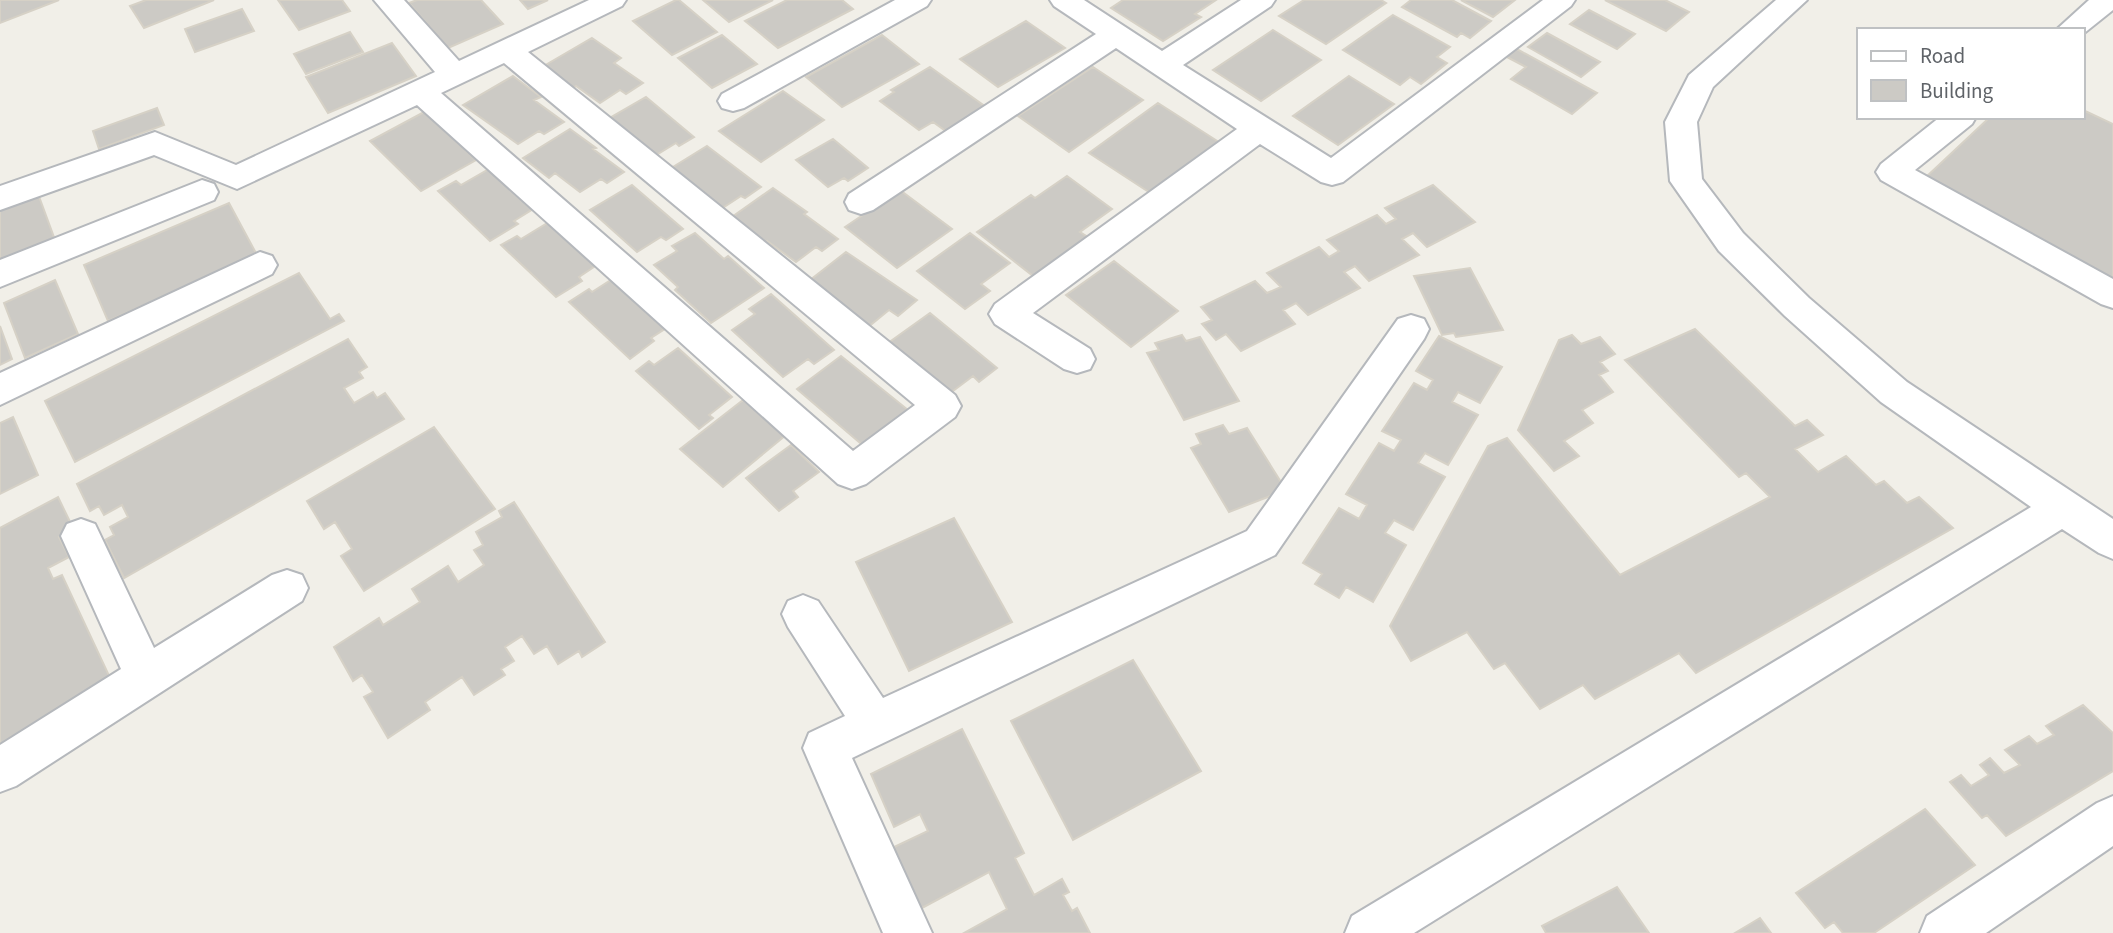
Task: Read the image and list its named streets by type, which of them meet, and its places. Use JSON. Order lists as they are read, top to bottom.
{
  "legend": ["Road", "Building"]
}
